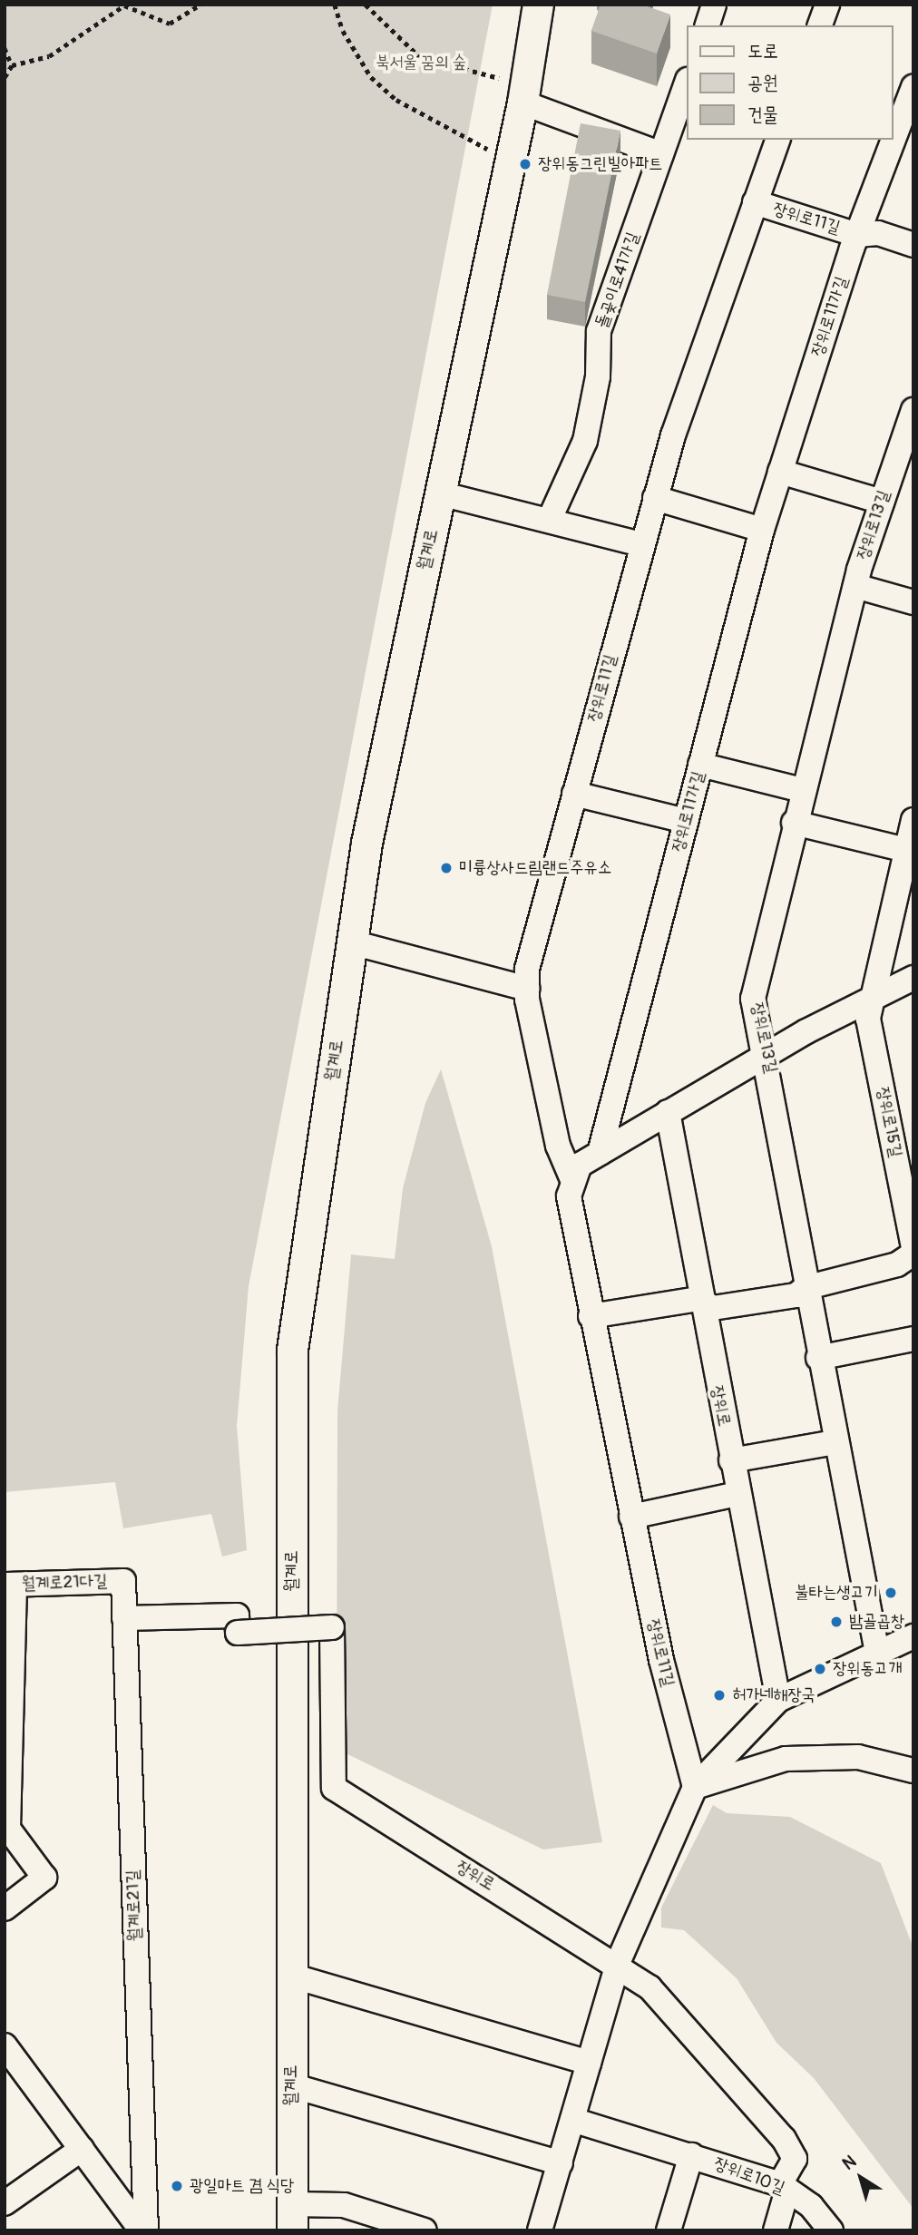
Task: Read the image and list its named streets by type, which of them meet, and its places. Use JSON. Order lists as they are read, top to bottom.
{
  "streets": {
    "main road": ["월계로"],
    "street": [
      "장위로11길",
      "돌곶이로41가길",
      "장위로11가길",
      "장위로13길",
      "장위로15길",
      "장위로",
      "월계로21다길",
      "월계로21길",
      "장위로10길"
    ]
  },
  "crossings": [
    ["장위로11길", "장위로11가길"],
    ["장위로", "월계로21길"],
    ["장위로", "장위로10길"],
    ["월계로21다길", "월계로21길"]
  ],
  "parks": ["북서울 꿈의 숲"],
  "places": [
    "장위동그린빌아파트",
    "미륭상사드림랜드주유소",
    "불타는생고기",
    "밤골곱창",
    "장위동고개",
    "허가네해장국",
    "광일마트 겸 식당"
  ],
  "legend": ["도로", "공원", "건물"],
  "north": "top left"
}
